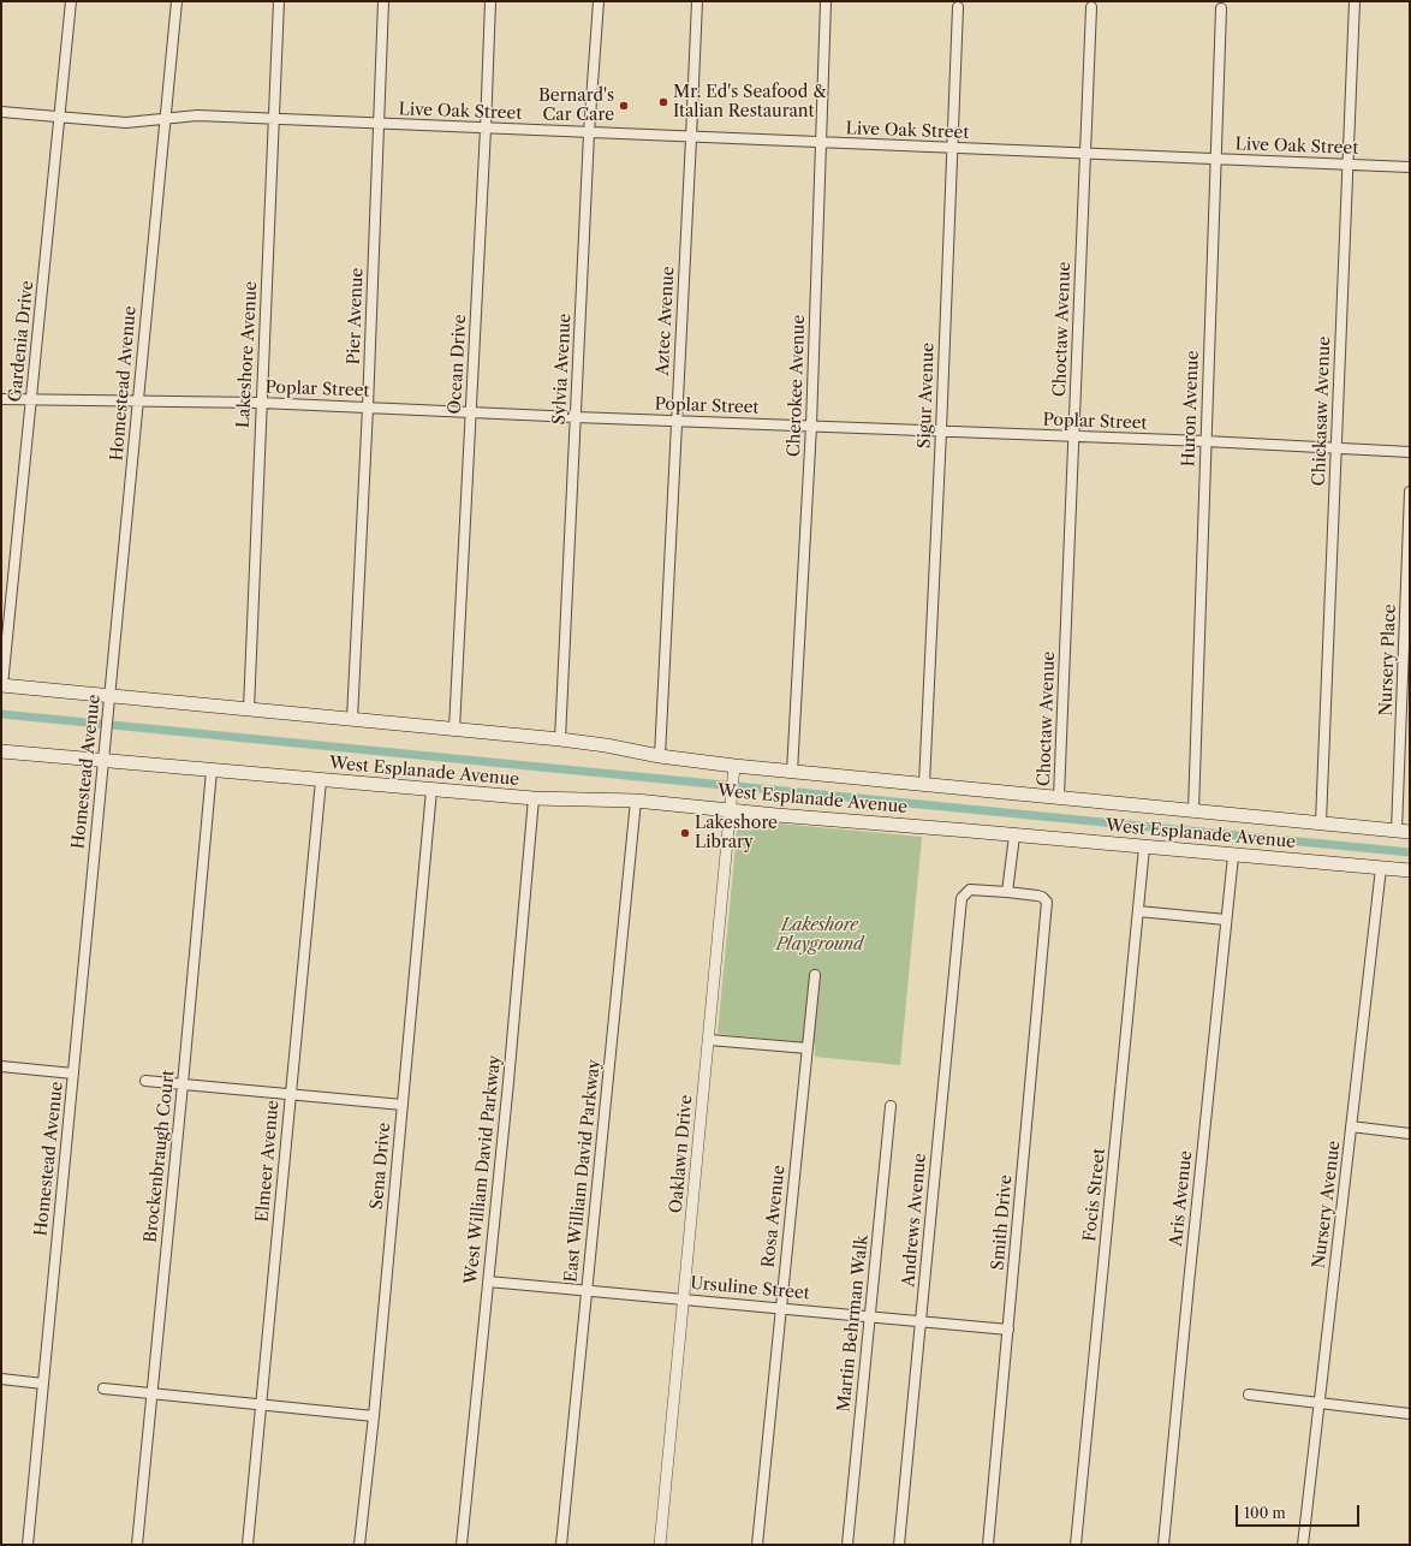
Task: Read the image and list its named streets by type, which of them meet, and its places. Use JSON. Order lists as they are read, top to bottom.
{
  "streets": {
    "main road": ["West Esplanade Avenue"],
    "street": [
      "Live Oak Street",
      "Pier Avenue",
      "Aztec Avenue",
      "Choctaw Avenue",
      "Gardenia Drive",
      "Lakeshore Avenue",
      "Ocean Drive",
      "Sylvia Avenue",
      "Homestead Avenue",
      "Cherokee Avenue",
      "Poplar Street",
      "Sigur Avenue",
      "Huron Avenue",
      "Chickasaw Avenue",
      "Nursery Place",
      "Oaklawn Drive",
      "Brockenbraugh Court",
      "Elmeer Avenue",
      "Sena Drive",
      "West William David Parkway",
      "East William David Parkway",
      "Focis Street",
      "Aris Avenue",
      "Nursery Avenue",
      "Rosa Avenue",
      "Andrews Avenue",
      "Smith Drive",
      "Ursuline Street",
      "Martin Behrman Walk"
    ]
  },
  "crossings": [
    ["Live Oak Street", "Pier Avenue"],
    ["Live Oak Street", "Aztec Avenue"],
    ["Live Oak Street", "Choctaw Avenue"],
    ["Live Oak Street", "Gardenia Drive"],
    ["Live Oak Street", "Lakeshore Avenue"],
    ["Live Oak Street", "Ocean Drive"],
    ["Live Oak Street", "Sylvia Avenue"],
    ["Live Oak Street", "Homestead Avenue"],
    ["Live Oak Street", "Cherokee Avenue"],
    ["Live Oak Street", "Sigur Avenue"],
    ["Live Oak Street", "Huron Avenue"],
    ["Live Oak Street", "Chickasaw Avenue"],
    ["Pier Avenue", "Poplar Street"],
    ["Pier Avenue", "West Esplanade Avenue"],
    ["Aztec Avenue", "Poplar Street"],
    ["Aztec Avenue", "West Esplanade Avenue"],
    ["Choctaw Avenue", "Poplar Street"],
    ["Choctaw Avenue", "West Esplanade Avenue"],
    ["Gardenia Drive", "Poplar Street"],
    ["Gardenia Drive", "West Esplanade Avenue"],
    ["Lakeshore Avenue", "Poplar Street"],
    ["Lakeshore Avenue", "West Esplanade Avenue"],
    ["Ocean Drive", "Poplar Street"],
    ["Ocean Drive", "West Esplanade Avenue"],
    ["Sylvia Avenue", "Poplar Street"],
    ["Sylvia Avenue", "West Esplanade Avenue"],
    ["Homestead Avenue", "Poplar Street"],
    ["Homestead Avenue", "West Esplanade Avenue"],
    ["Cherokee Avenue", "Poplar Street"],
    ["Cherokee Avenue", "West Esplanade Avenue"],
    ["Poplar Street", "Sigur Avenue"],
    ["Poplar Street", "Huron Avenue"],
    ["Poplar Street", "Chickasaw Avenue"],
    ["Sigur Avenue", "West Esplanade Avenue"],
    ["Huron Avenue", "West Esplanade Avenue"],
    ["Chickasaw Avenue", "West Esplanade Avenue"],
    ["Nursery Place", "West Esplanade Avenue"],
    ["West Esplanade Avenue", "Oaklawn Drive"],
    ["West Esplanade Avenue", "Brockenbraugh Court"],
    ["West Esplanade Avenue", "Elmeer Avenue"],
    ["West Esplanade Avenue", "Sena Drive"],
    ["West Esplanade Avenue", "West William David Parkway"],
    ["West Esplanade Avenue", "East William David Parkway"],
    ["West Esplanade Avenue", "Focis Street"],
    ["West Esplanade Avenue", "Aris Avenue"],
    ["West Esplanade Avenue", "Nursery Avenue"],
    ["Oaklawn Drive", "Ursuline Street"],
    ["West William David Parkway", "Ursuline Street"],
    ["East William David Parkway", "Ursuline Street"],
    ["Rosa Avenue", "Ursuline Street"],
    ["Andrews Avenue", "Smith Drive"],
    ["Andrews Avenue", "Ursuline Street"],
    ["Smith Drive", "Ursuline Street"],
    ["Ursuline Street", "Martin Behrman Walk"]
  ],
  "parks": ["Lakeshore Playground"],
  "places": ["Mr. Ed's Seafood & Italian Restaurant", "Bernard's Car Care", "Lakeshore Library"],
  "scale_bar": "100 m"
}
